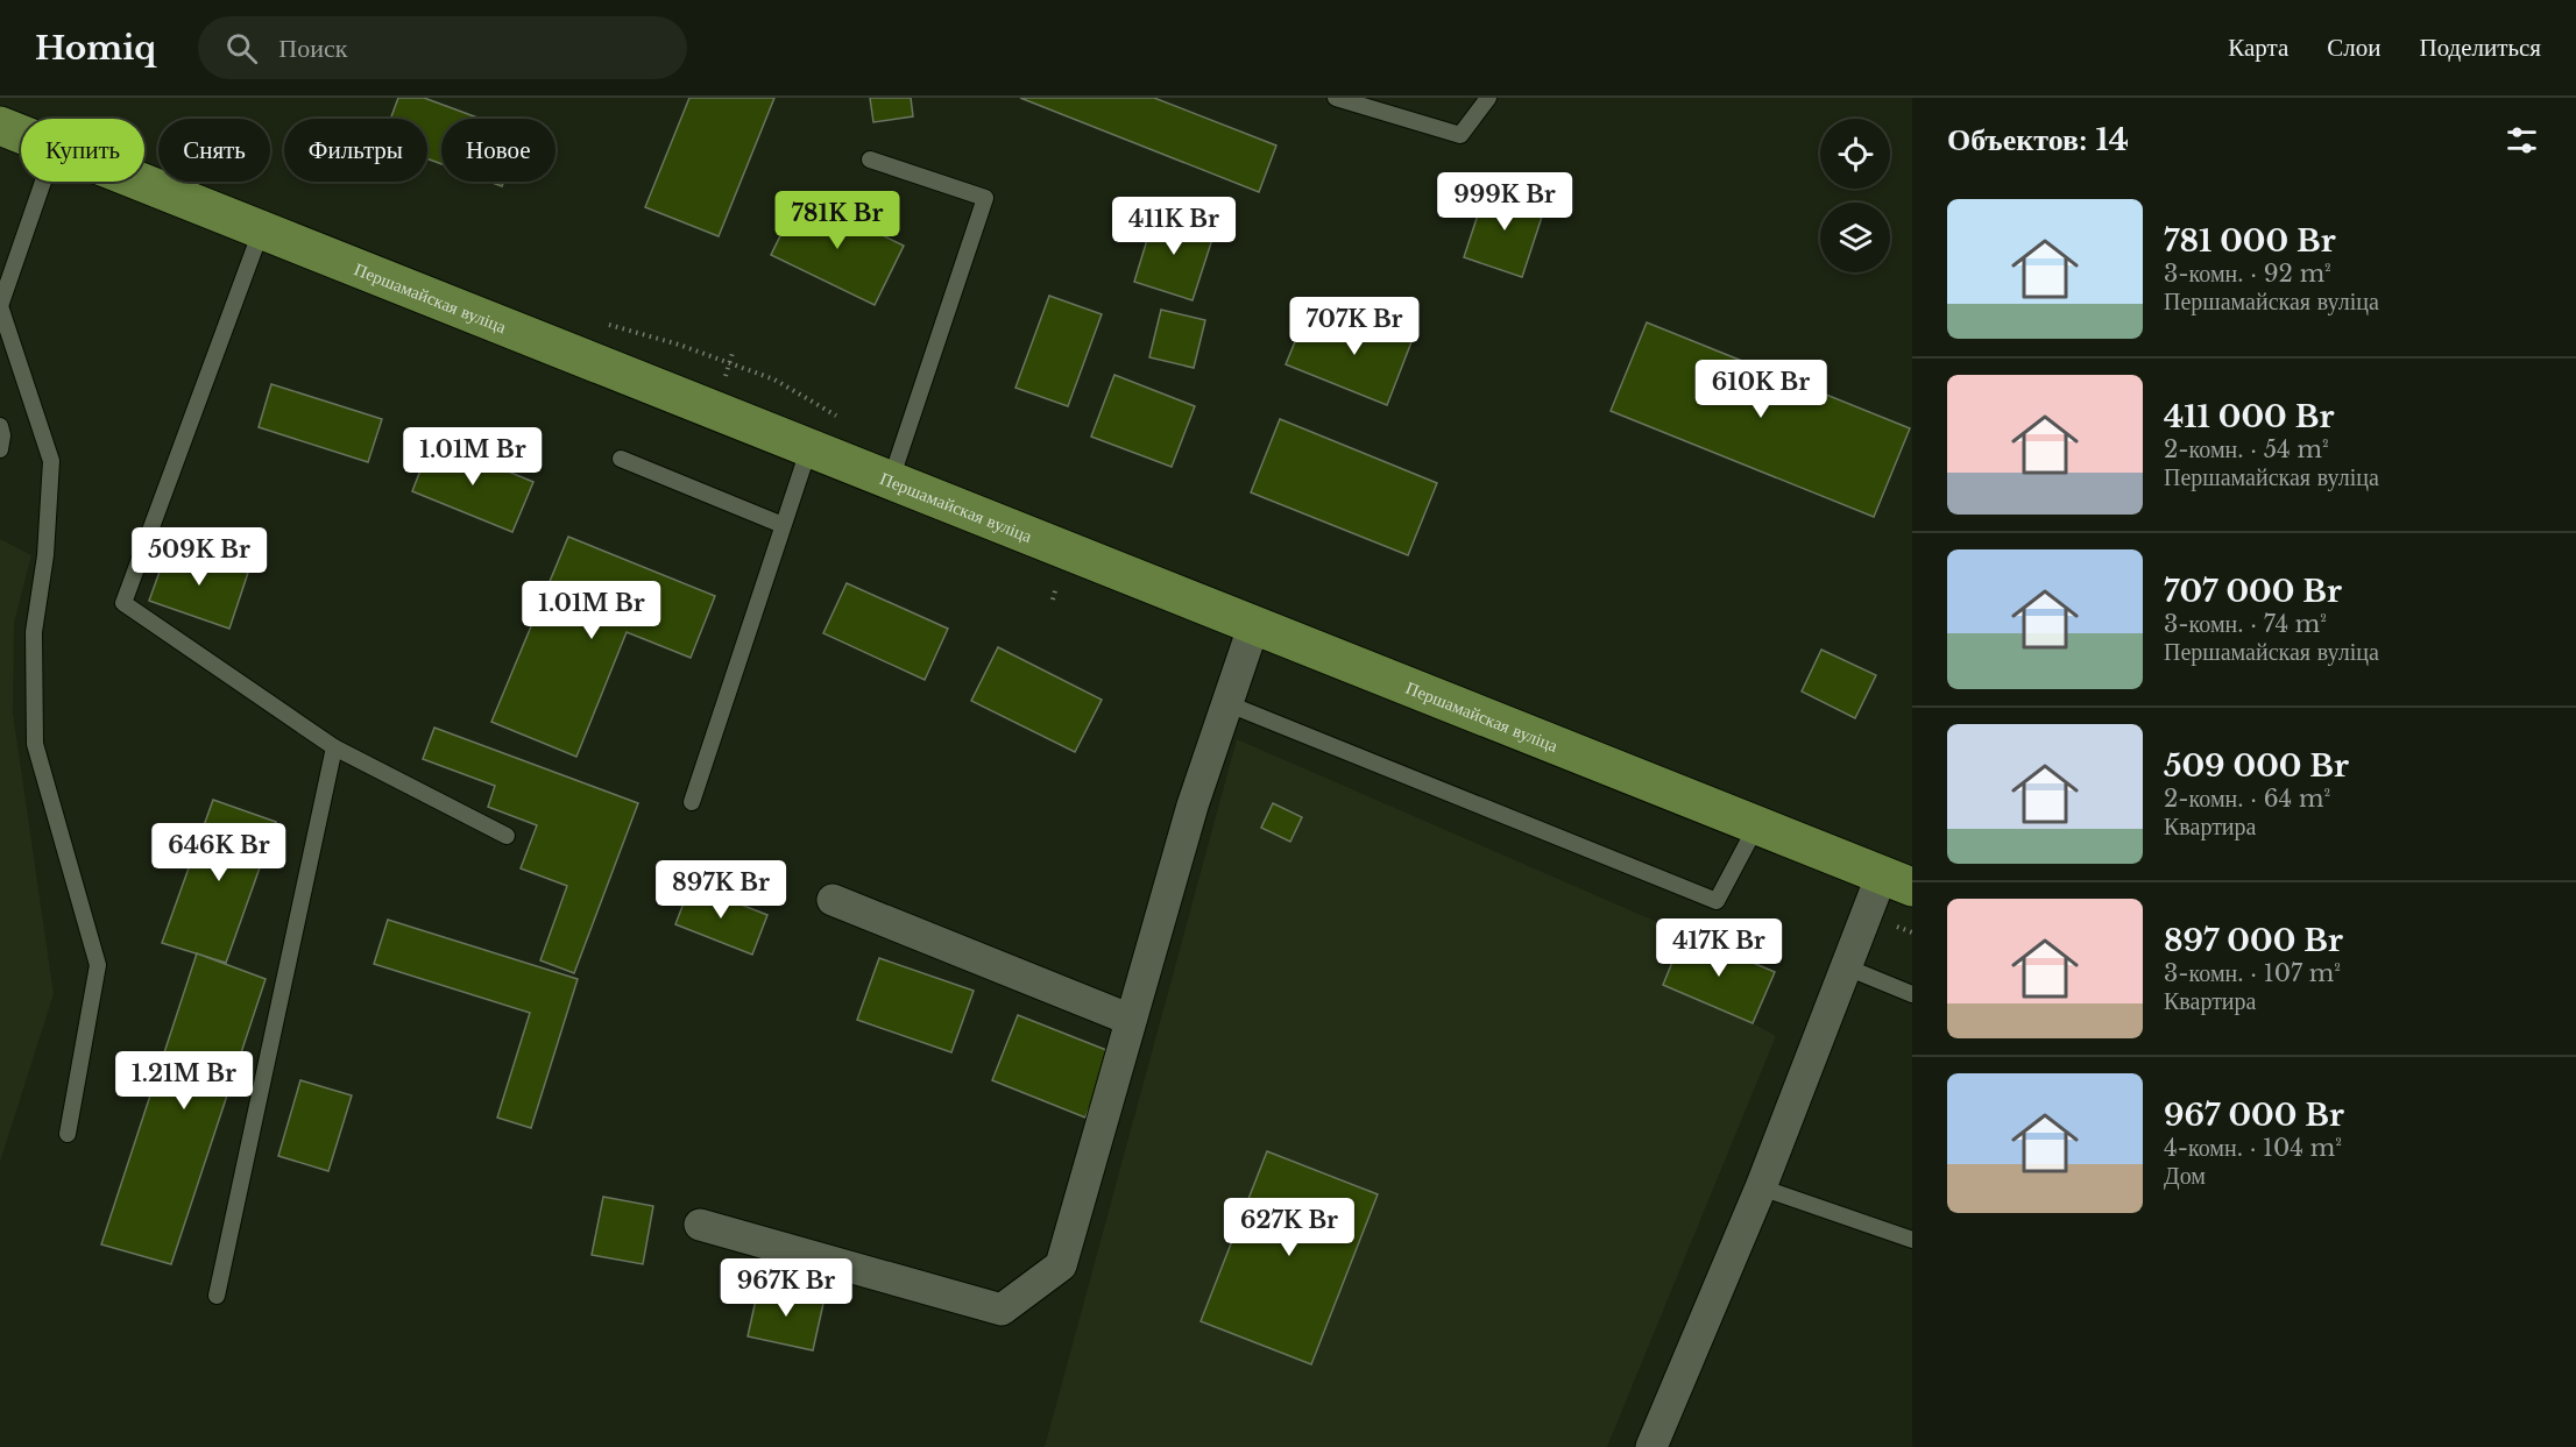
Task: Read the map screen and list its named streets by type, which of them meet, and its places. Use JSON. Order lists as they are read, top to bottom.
{
  "streets": {
    "main road": ["Першамайская вуліца"]
  },
  "page": {
    "header": "Homiq",
    "search": "Поиск",
    "nav": ["Карта", "Слои", "Поделиться"],
    "heading": "Объектов: 14",
    "chip": [
      "Купить",
      "Снять",
      "Фильтры",
      "Новое"
    ],
    "price": [
      "999K Br",
      "781K Br",
      "411K Br",
      "707K Br",
      "610K Br",
      "1.01M Br",
      "509K Br",
      "1.01M Br",
      "646K Br",
      "897K Br",
      "417K Br",
      "1.21M Br",
      "627K Br",
      "967K Br"
    ],
    "list": [
      {
        "name": "781 000 Br",
        "note": "3-комн. · 92 m² · Першамайская вуліца"
      },
      {
        "name": "411 000 Br",
        "note": "2-комн. · 54 m² · Першамайская вуліца"
      },
      {
        "name": "707 000 Br",
        "note": "3-комн. · 74 m² · Першамайская вуліца"
      },
      {
        "name": "509 000 Br",
        "note": "2-комн. · 64 m² · Квартира"
      },
      {
        "name": "897 000 Br",
        "note": "3-комн. · 107 m² · Квартира"
      },
      {
        "name": "967 000 Br",
        "note": "4-комн. · 104 m² · Дом"
      }
    ]
  }
}
